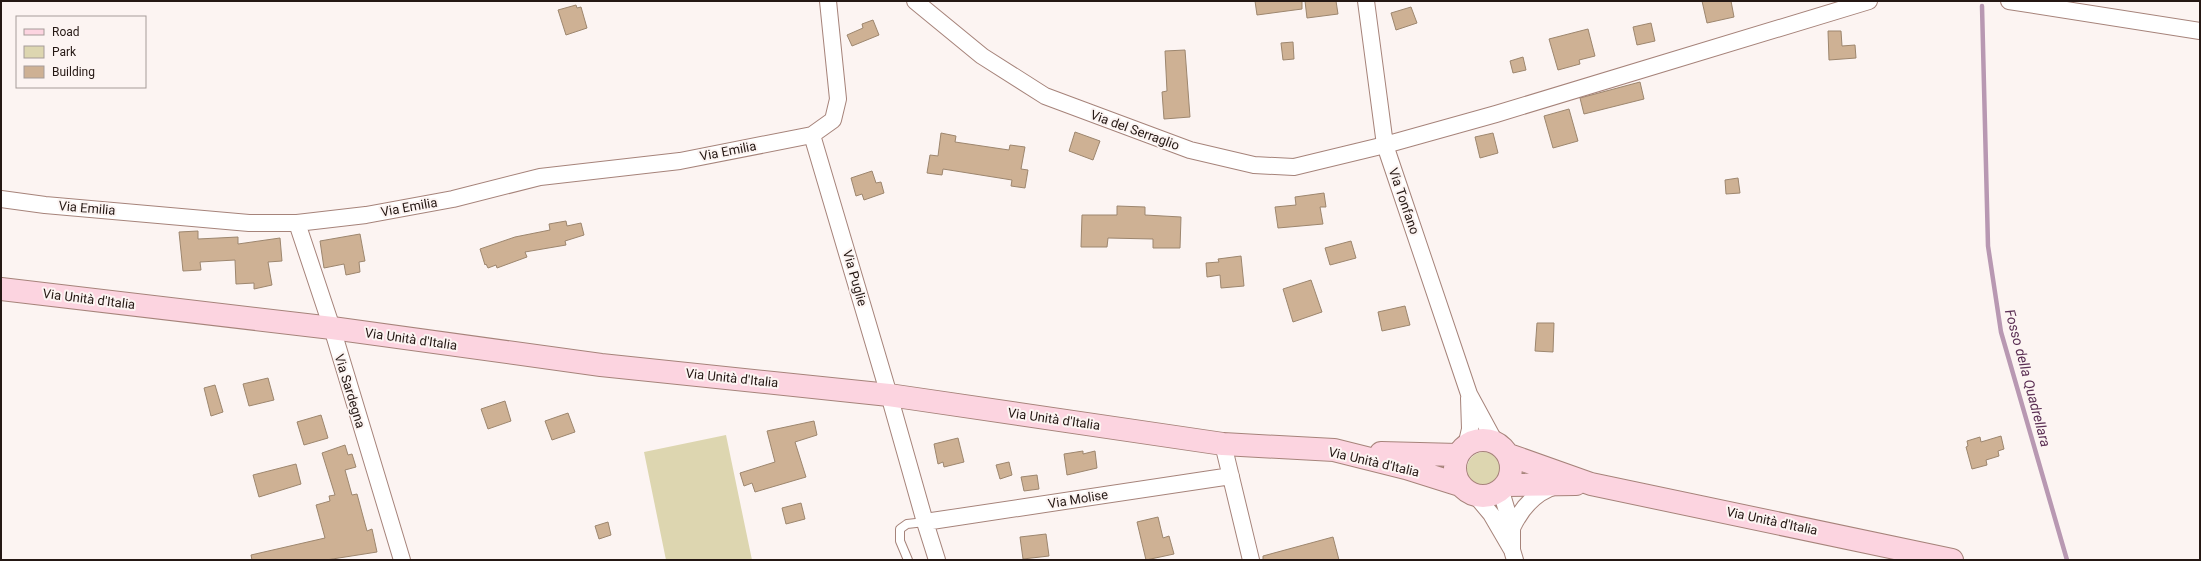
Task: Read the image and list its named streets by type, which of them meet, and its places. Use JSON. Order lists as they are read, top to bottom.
{
  "streets": {
    "main road": ["Via Unità d'Italia"],
    "street": [
      "Via del Serraglio",
      "Via Emilia",
      "Via Tonfano",
      "Via Puglie",
      "Via Sardegna",
      "Via Molise"
    ]
  },
  "crossings": [
    ["Via del Serraglio", "Via Tonfano"],
    ["Via Emilia", "Via Puglie"],
    ["Via Emilia", "Via Sardegna"],
    ["Via Puglie", "Via Unità d'Italia"],
    ["Via Puglie", "Via Molise"],
    ["Via Unità d'Italia", "Via Sardegna"]
  ],
  "water": ["Fosso della Quadrellara"],
  "legend": ["Road", "Park", "Building"]
}
